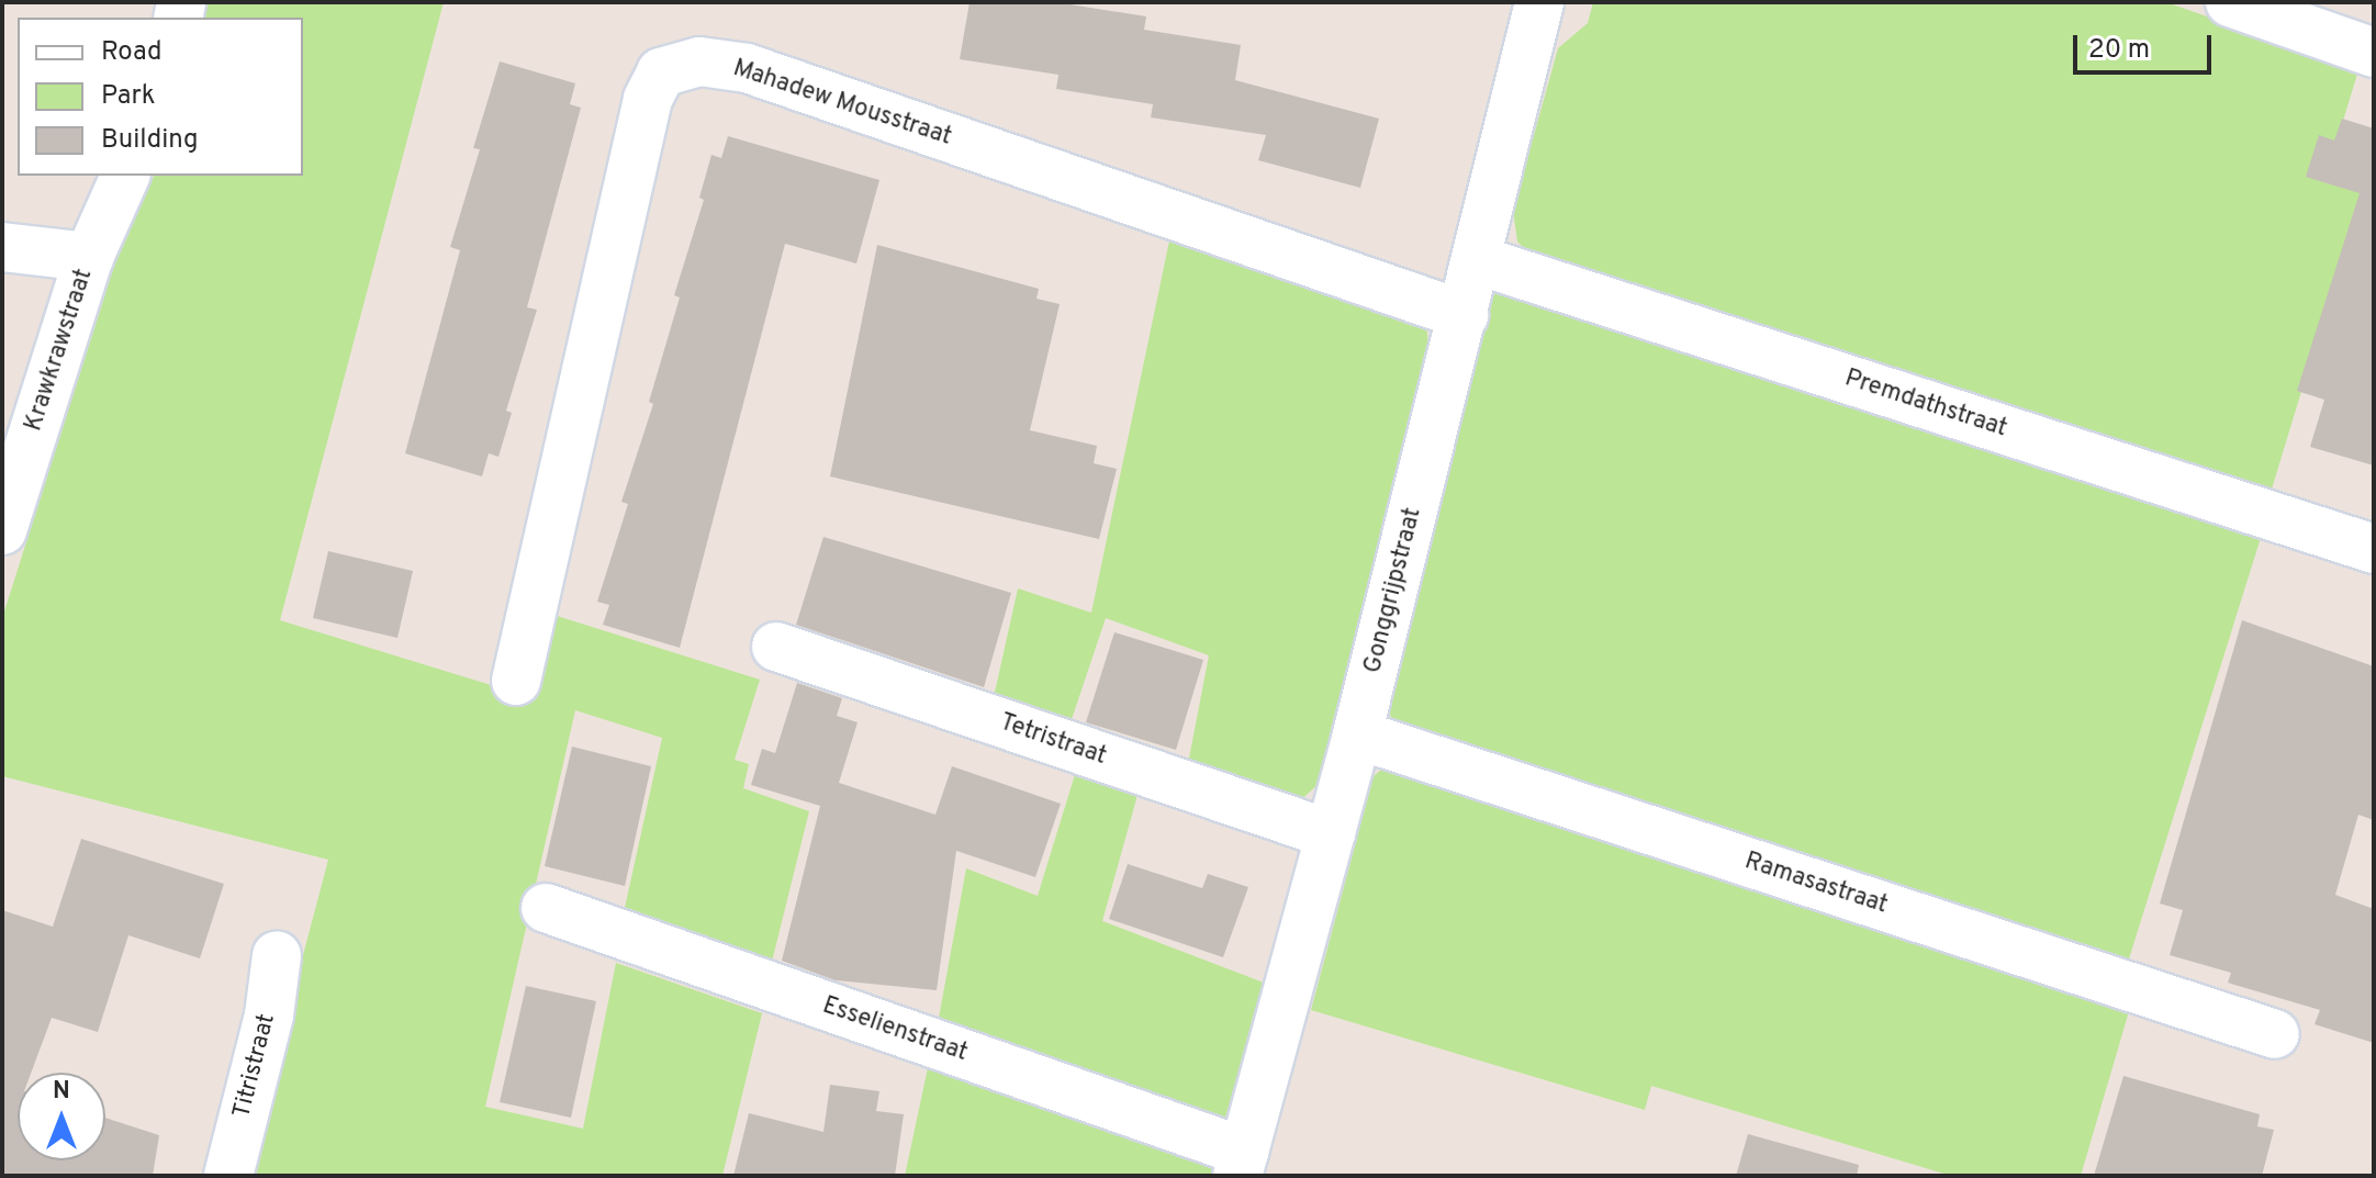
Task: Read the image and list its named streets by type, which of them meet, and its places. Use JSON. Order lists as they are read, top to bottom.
{
  "streets": {
    "street": [
      "Mahadew Mousstraat",
      "Krawkrawstraat",
      "Premdathstraat",
      "Gonggrijpstraat",
      "Tetristraat",
      "Ramasastraat",
      "Esselienstraat",
      "Titristraat"
    ]
  },
  "crossings": [
    ["Mahadew Mousstraat", "Gonggrijpstraat"],
    ["Premdathstraat", "Gonggrijpstraat"],
    ["Gonggrijpstraat", "Tetristraat"],
    ["Gonggrijpstraat", "Ramasastraat"],
    ["Gonggrijpstraat", "Esselienstraat"]
  ],
  "legend": ["Road", "Park", "Building"],
  "scale_bar": "20 m",
  "north": "top"
}
